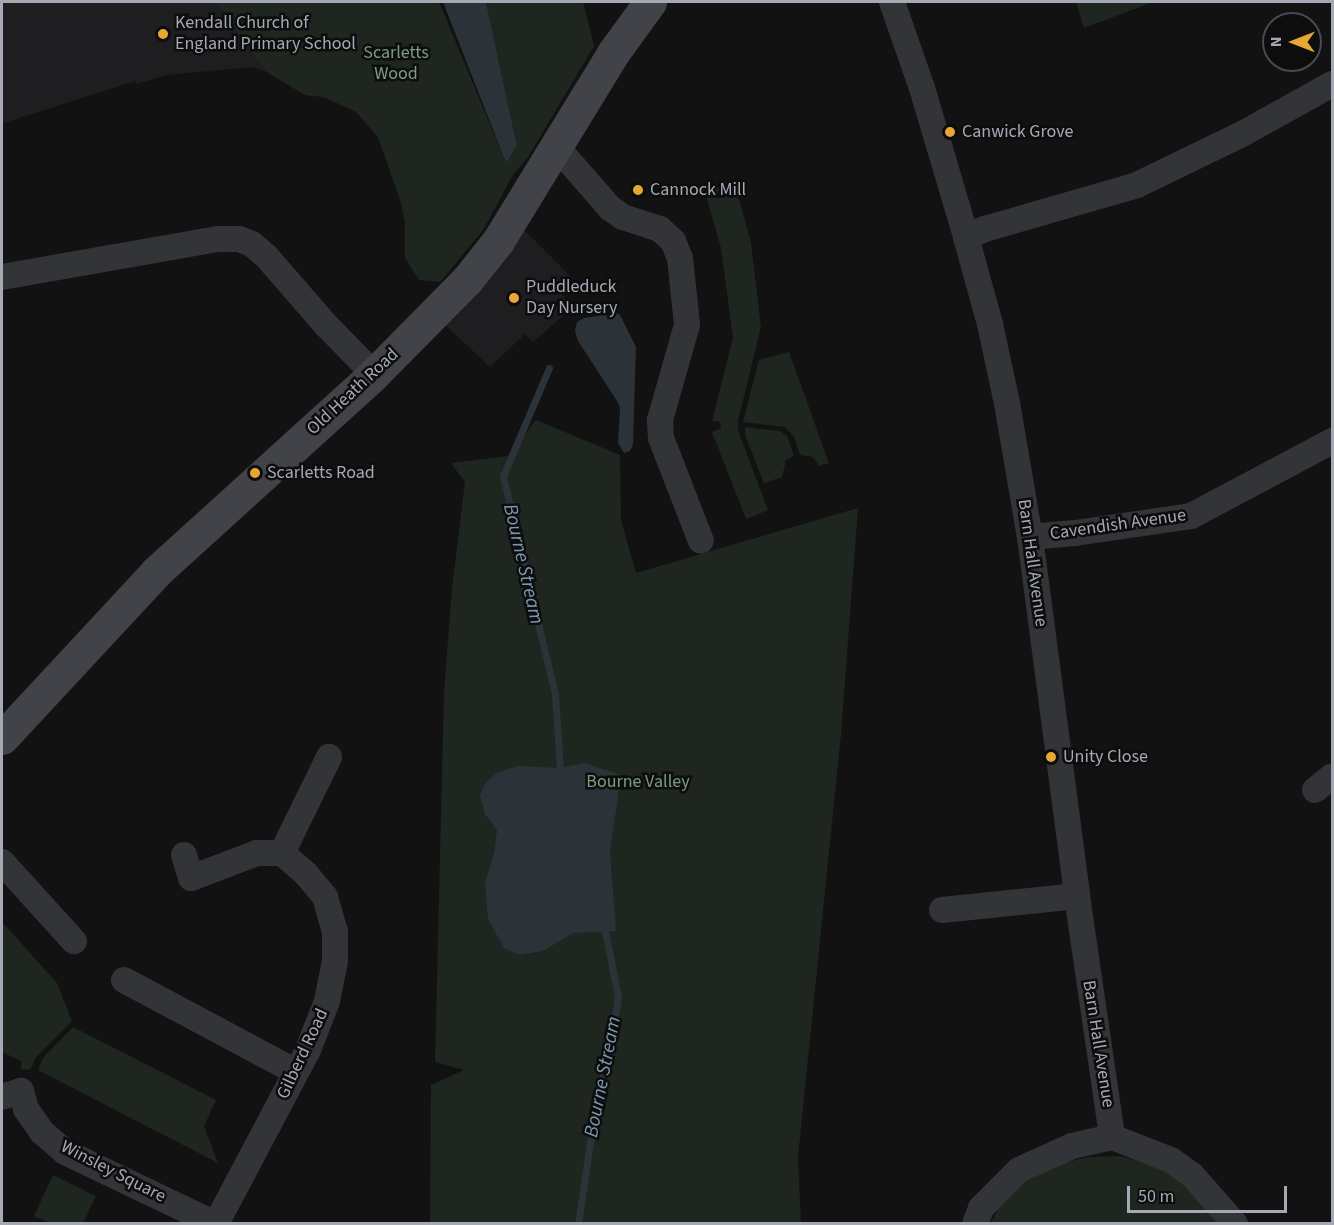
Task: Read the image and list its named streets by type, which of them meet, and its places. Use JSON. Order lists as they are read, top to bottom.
{
  "streets": {
    "street": [
      "Old Heath Road",
      "Cavendish Avenue",
      "Barn Hall Avenue",
      "Gilberd Road",
      "Winsley Square"
    ]
  },
  "crossings": [
    ["Cavendish Avenue", "Barn Hall Avenue"],
    ["Gilberd Road", "Winsley Square"]
  ],
  "water": ["Bourne Stream"],
  "parks": ["Scarletts Wood", "Bourne Valley"],
  "places": [
    "Kendall Church of England Primary School",
    "Canwick Grove",
    "Cannock Mill",
    "Puddleduck Day Nursery",
    "Scarletts Road",
    "Unity Close"
  ],
  "scale_bar": "50 m",
  "north": "left"
}
